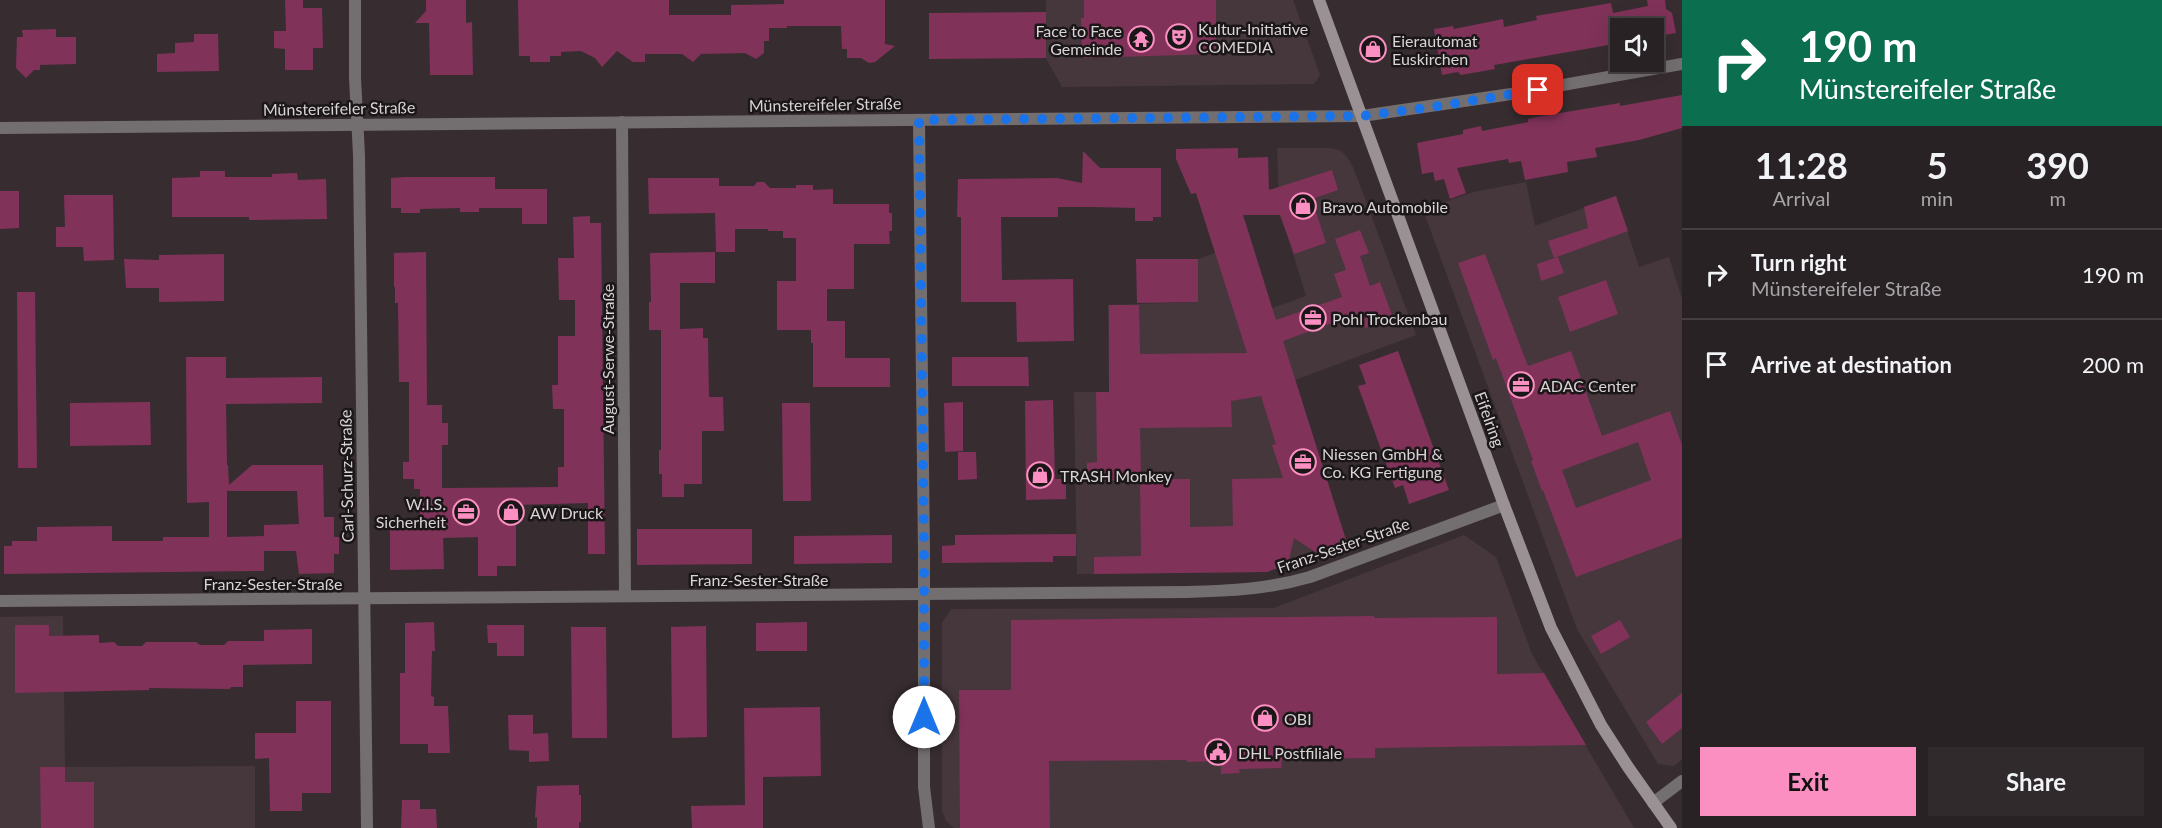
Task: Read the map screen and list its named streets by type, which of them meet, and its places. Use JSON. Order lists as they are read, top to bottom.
{
  "streets": {
    "main road": ["Eifelring"],
    "street": [
      "Münstereifeler Straße",
      "August-Serwe-Straße",
      "Carl-Schurz-Straße",
      "Franz-Sester-Straße"
    ]
  },
  "crossings": [
    ["Münstereifeler Straße", "August-Serwe-Straße"],
    ["Münstereifeler Straße", "Eifelring"],
    ["Münstereifeler Straße", "Carl-Schurz-Straße"],
    ["August-Serwe-Straße", "Franz-Sester-Straße"],
    ["Eifelring", "Franz-Sester-Straße"],
    ["Carl-Schurz-Straße", "Franz-Sester-Straße"]
  ],
  "places": {
    "theatre": ["Kultur-Initiative COMEDIA"],
    "temple": ["Face to Face Gemeinde"],
    "shop": [
      "Eierautomat Euskirchen",
      "Bravo Automobile",
      "TRASH Monkey",
      "AW Druck",
      "OBI"
    ],
    "office": [
      "Pohl Trockenbau",
      "ADAC Center",
      "Niessen GmbH & Co. KG Fertigung",
      "W.I.S. Sicherheit"
    ],
    "public building": ["DHL Postfiliale"]
  },
  "page": {
    "turn": ["190 m", "Münstereifeler Straße"],
    "eta": [
      "11:28",
      "Arrival",
      "5",
      "min",
      "390",
      "m"
    ],
    "list": [
      {
        "name": "Turn right",
        "note": "Münstereifeler Straße",
        "value": "190 m"
      },
      {
        "name": "Arrive at destination",
        "value": "200 m"
      }
    ],
    "buttons": ["Exit", "Share"]
  }
}
